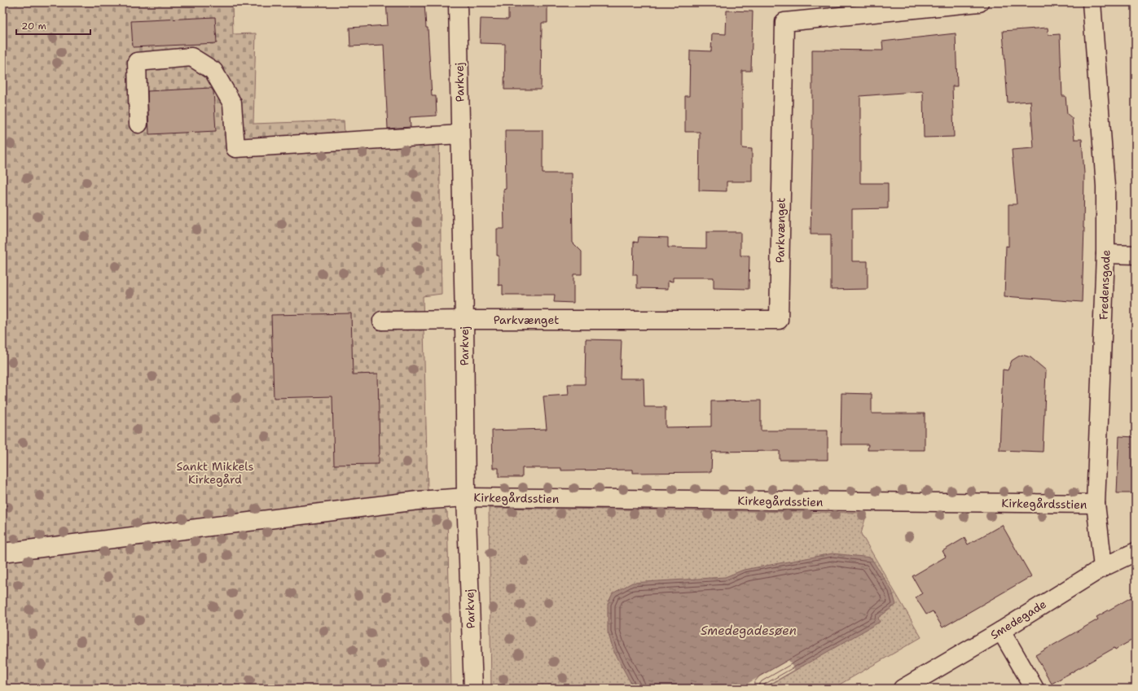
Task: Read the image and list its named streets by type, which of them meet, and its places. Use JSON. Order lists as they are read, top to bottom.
{
  "streets": {
    "street": [
      "Parkvej",
      "Parkvænget",
      "Fredensgade",
      "Kirkegårdsstien",
      "Smedegade"
    ]
  },
  "crossings": [
    ["Parkvej", "Parkvænget"],
    ["Parkvej", "Kirkegårdsstien"],
    ["Fredensgade", "Kirkegårdsstien"],
    ["Fredensgade", "Smedegade"]
  ],
  "water": ["Smedegadesøen"],
  "parks": ["Sankt Mikkels Kirkegård"],
  "scale_bar": "20 m"
}
